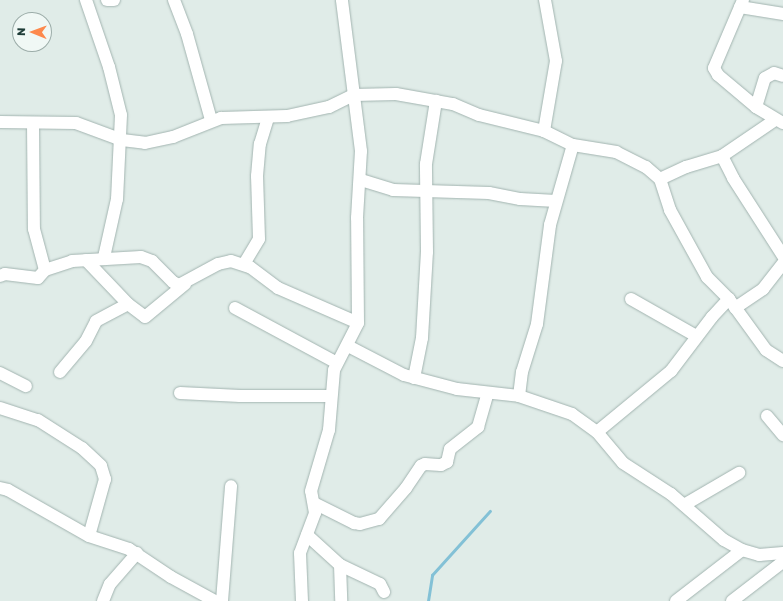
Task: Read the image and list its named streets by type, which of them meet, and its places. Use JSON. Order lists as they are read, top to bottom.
{
  "north": "left"
}
